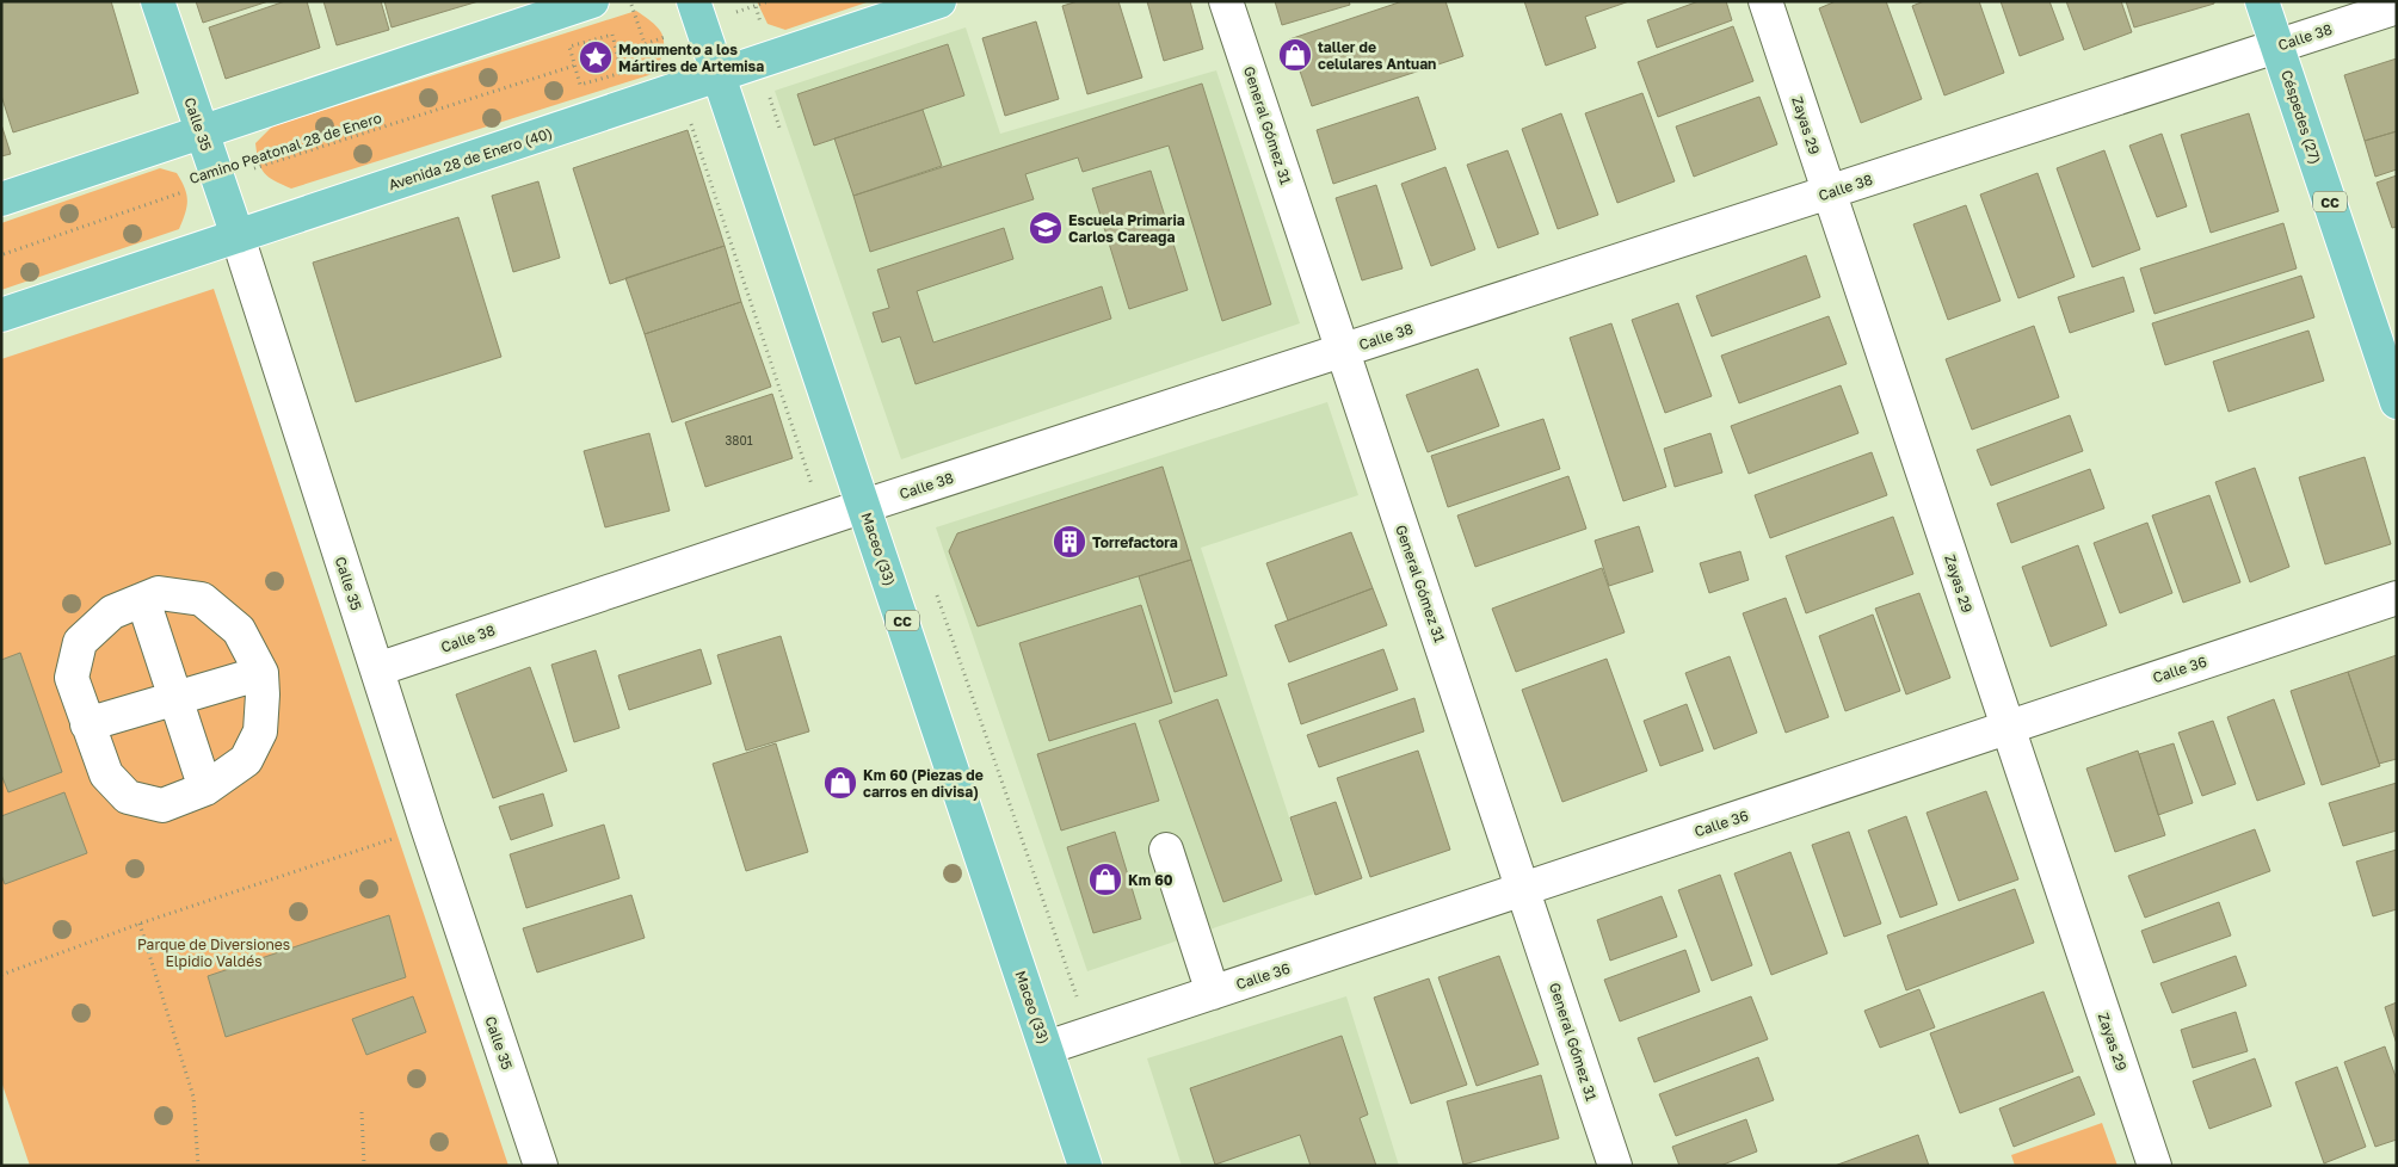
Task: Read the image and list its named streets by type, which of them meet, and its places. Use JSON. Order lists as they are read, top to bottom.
{
  "streets": {
    "main road": [
      "Céspedes (27)",
      "Calle 35",
      "Avenida 28 de Enero (40)",
      "CC",
      "Maceo (33)"
    ],
    "street": [
      "Calle 38",
      "General Gómez 31",
      "Zayas 29",
      "Calle 36"
    ],
    "path": ["Camino Peatonal 28 de Enero"]
  },
  "crossings": [
    ["Calle 38", "Céspedes (27)"],
    ["Calle 38", "Calle 35"],
    ["Calle 38", "General Gómez 31"],
    ["Calle 38", "Zayas 29"],
    ["Calle 38", "Maceo (33)"],
    ["Calle 35", "Camino Peatonal 28 de Enero"],
    ["Calle 35", "Avenida 28 de Enero (40)"],
    ["General Gómez 31", "Calle 36"],
    ["Zayas 29", "Calle 36"],
    ["Avenida 28 de Enero (40)", "Maceo (33)"],
    ["Maceo (33)", "Calle 36"]
  ],
  "parks": ["Parque de Diversiones Elpidio Valdés"],
  "places": {
    "shop": ["taller de celulares Antuan", "Km 60 (Piezas de carros en divisa)", "Km 60"],
    "place": ["Monumento a los Mártires de Artemisa"],
    "school or university": ["Escuela Primaria Carlos Careaga"],
    "building": ["Torrefactora"]
  },
  "house_numbers": ["3801"]
}
